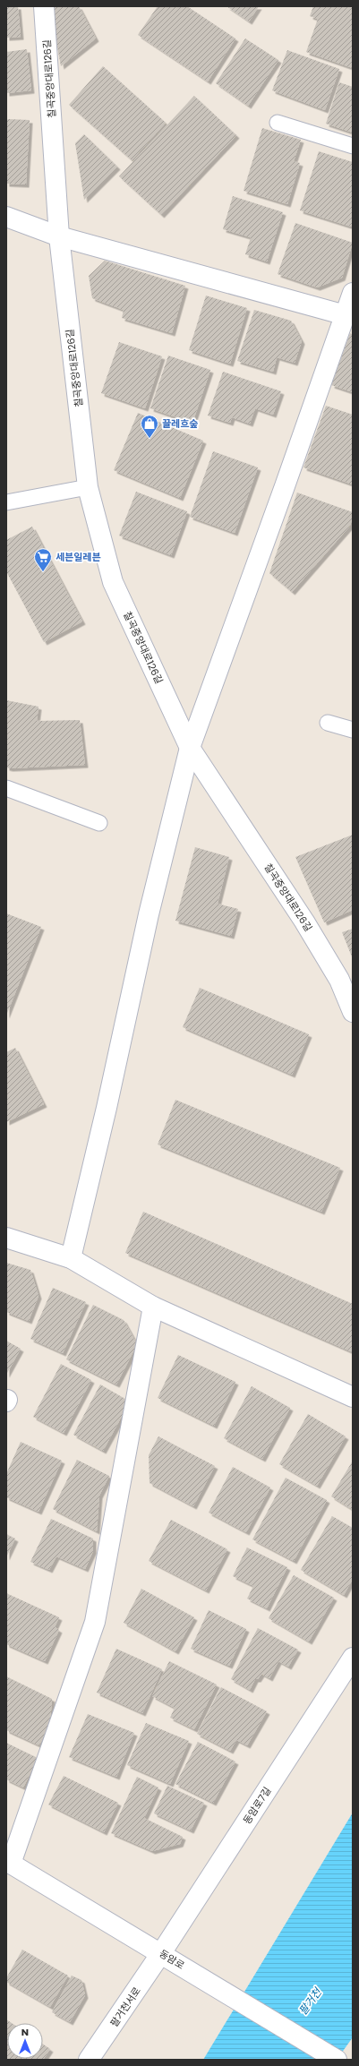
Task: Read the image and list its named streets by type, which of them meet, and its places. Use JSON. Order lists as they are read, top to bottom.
{
  "streets": {
    "street": [
      "칠곡중앙대로126길",
      "동암로7길",
      "동암로",
      "팔거천서로"
    ]
  },
  "crossings": [
    ["동암로7길", "동암로"],
    ["동암로7길", "팔거천서로"],
    ["동암로", "팔거천서로"]
  ],
  "water": ["팔거천"],
  "places": {
    "shop": ["끌레흐숲"],
    "supermarket": ["세븐일레븐"]
  },
  "north": "top"
}
